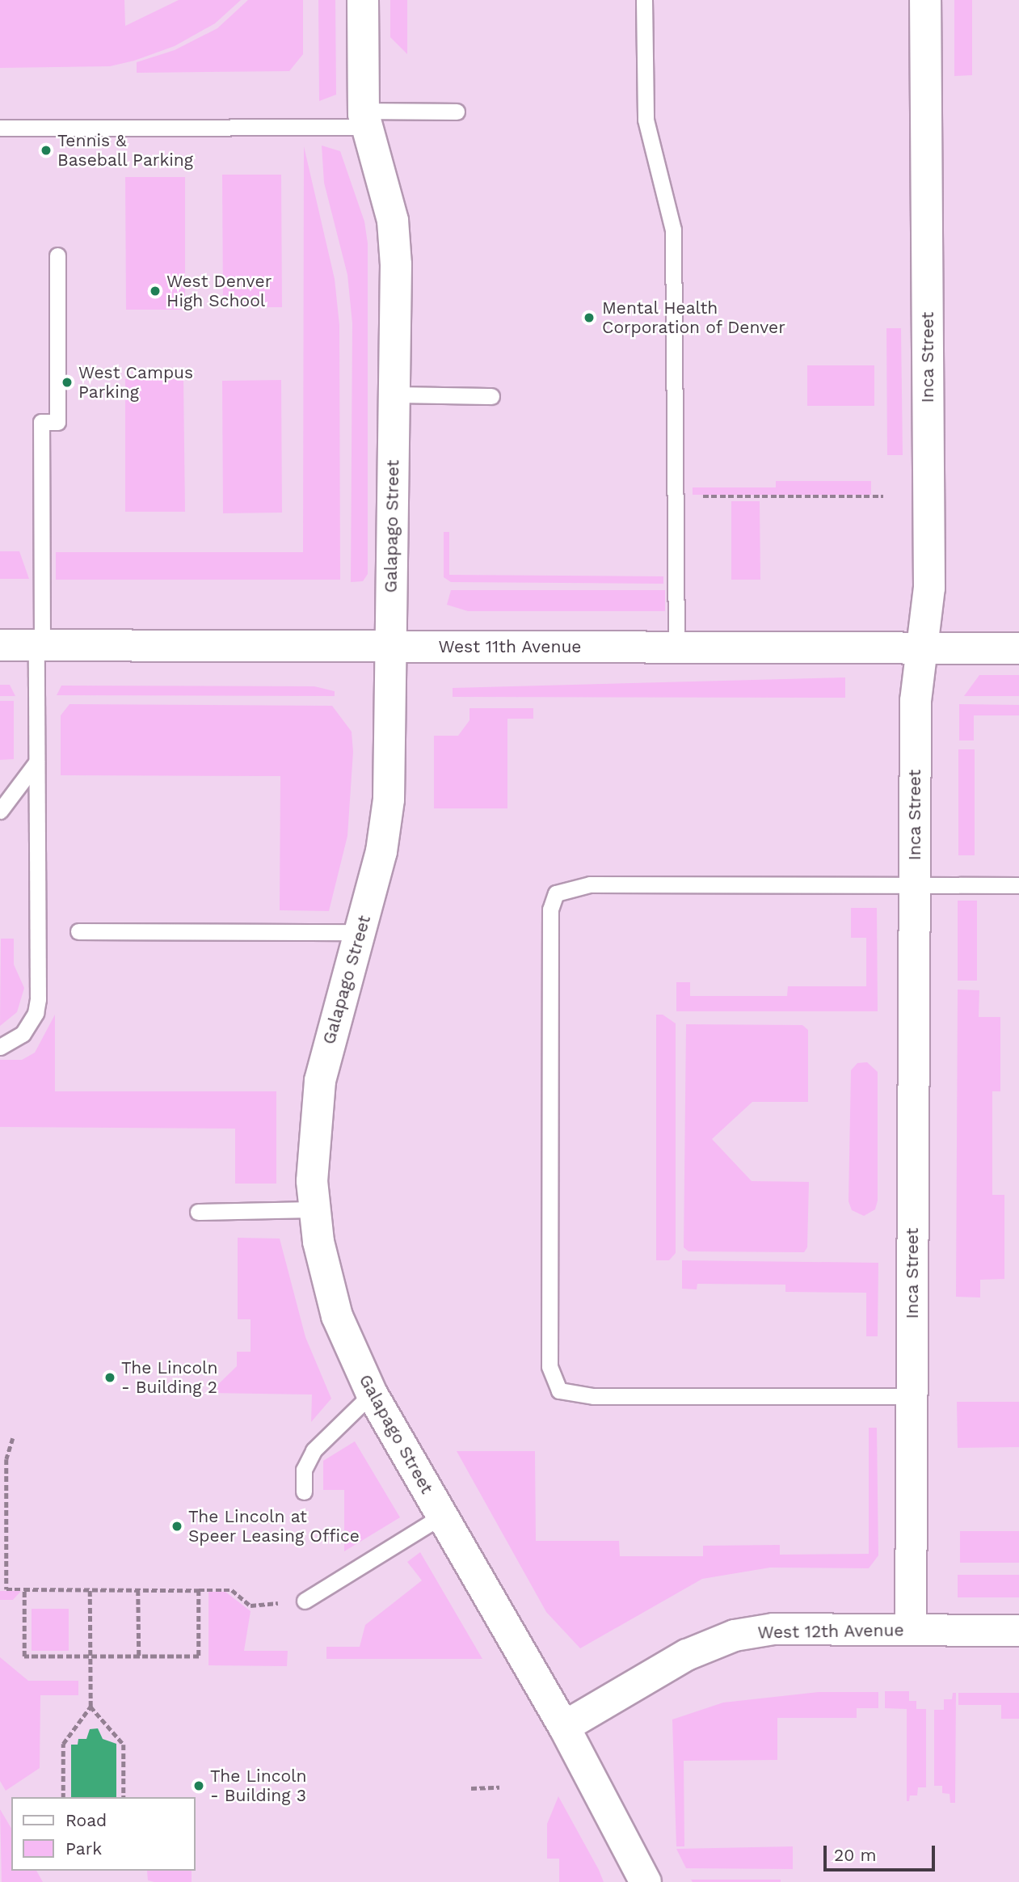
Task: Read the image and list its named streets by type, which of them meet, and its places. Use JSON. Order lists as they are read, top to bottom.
{
  "streets": {
    "street": [
      "Inca Street",
      "Galapago Street",
      "West 11th Avenue",
      "West 12th Avenue"
    ]
  },
  "crossings": [
    ["Inca Street", "West 11th Avenue"],
    ["Inca Street", "West 12th Avenue"],
    ["Galapago Street", "West 11th Avenue"],
    ["Galapago Street", "West 12th Avenue"]
  ],
  "places": [
    "Tennis & Baseball Parking",
    "West Denver High School",
    "Mental Health Corporation of Denver",
    "West Campus Parking",
    "The Lincoln - Building 2",
    "The Lincoln at Speer Leasing Office",
    "The Lincoln - Building 3"
  ],
  "legend": ["Road", "Park"],
  "scale_bar": "20 m"
}
